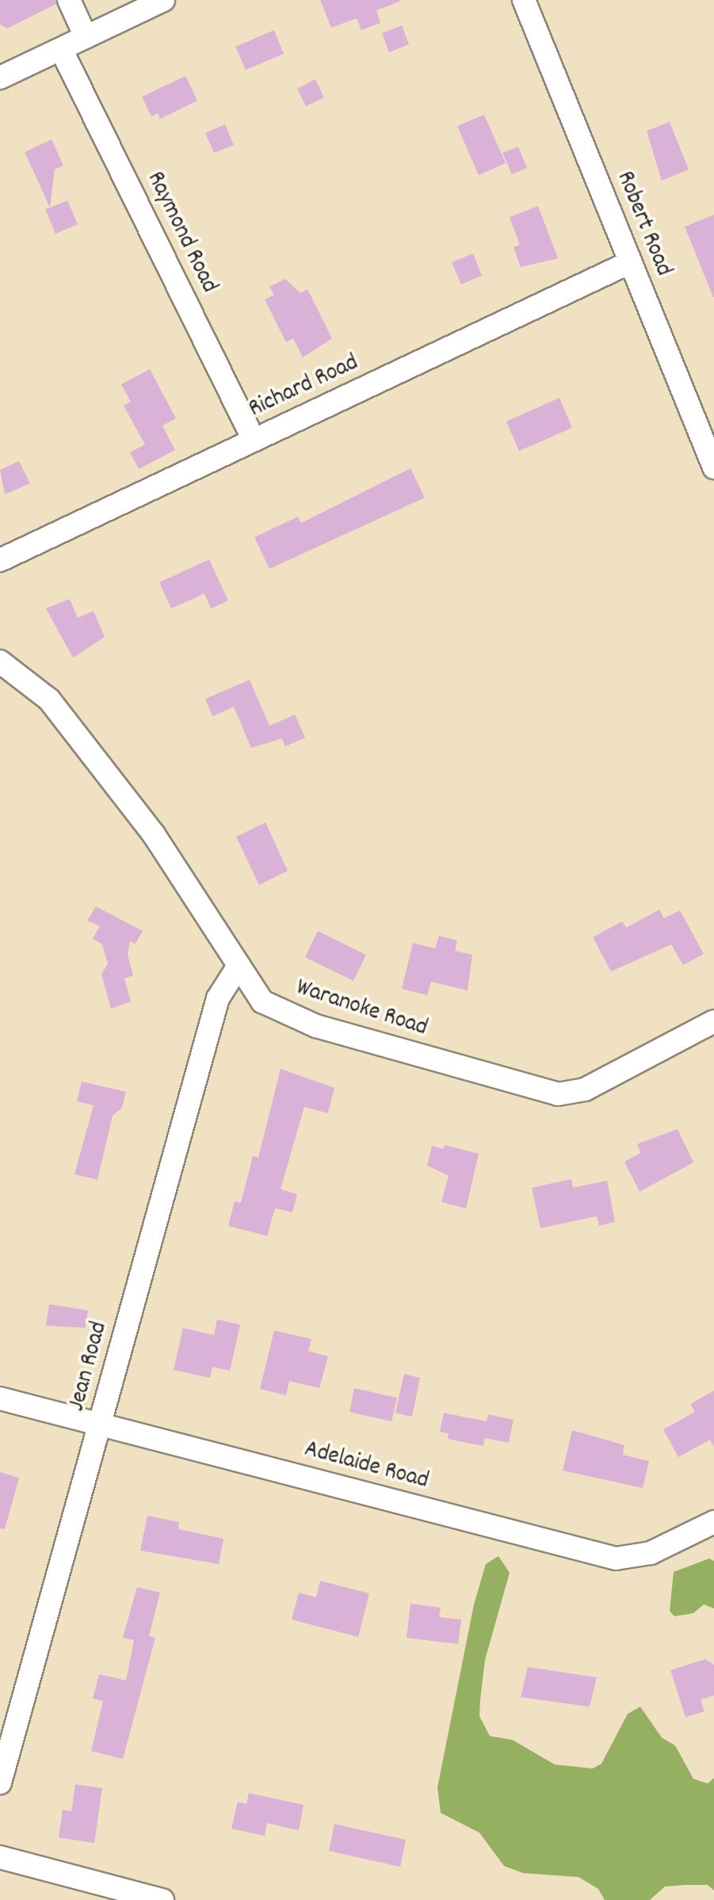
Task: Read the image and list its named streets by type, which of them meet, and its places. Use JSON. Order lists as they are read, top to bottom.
{
  "streets": {
    "street": [
      "Robert Road",
      "Raymond Road",
      "Richard Road",
      "Waranoke Road",
      "Jean Road",
      "Adelaide Road"
    ]
  },
  "crossings": [
    ["Robert Road", "Richard Road"],
    ["Raymond Road", "Richard Road"],
    ["Waranoke Road", "Jean Road"],
    ["Jean Road", "Adelaide Road"]
  ]
}
